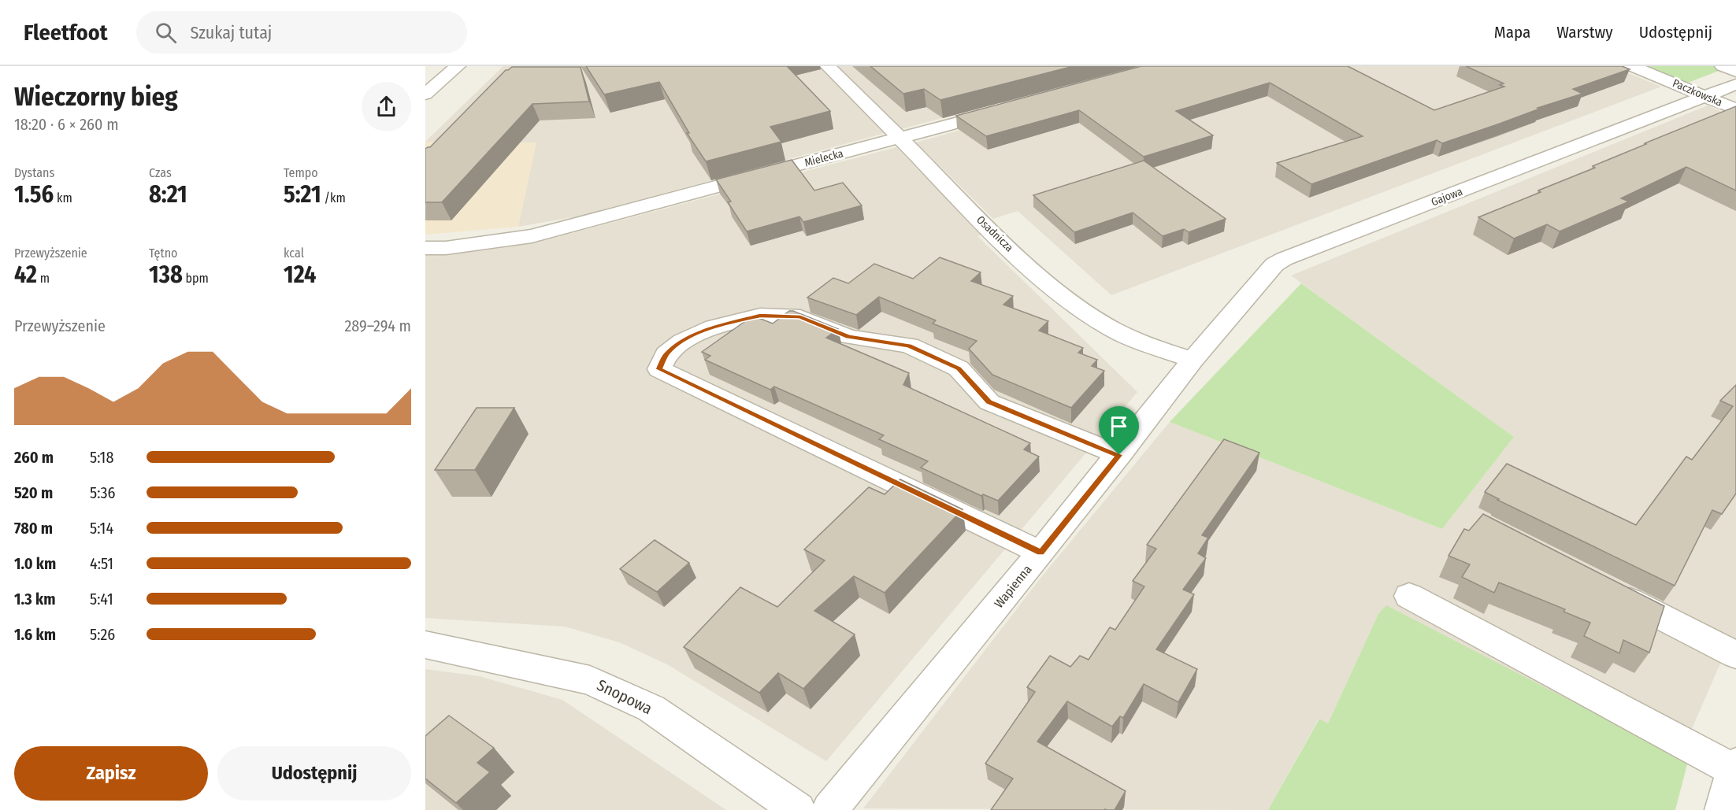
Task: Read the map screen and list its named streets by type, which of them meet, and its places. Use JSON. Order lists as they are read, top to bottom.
{
  "streets": {
    "street": [
      "Paczkowska",
      "Mielecka",
      "Gajowa",
      "Osadnicza",
      "Wapienna",
      "Snopowa"
    ]
  },
  "crossings": [
    ["Paczkowska", "Gajowa"],
    ["Mielecka", "Osadnicza"],
    ["Gajowa", "Osadnicza"],
    ["Gajowa", "Wapienna"],
    ["Osadnicza", "Wapienna"]
  ],
  "page": {
    "header": "Fleetfoot",
    "search": "Szukaj tutaj",
    "nav": ["Mapa", "Warstwy", "Udostępnij"],
    "heading": ["Wieczorny bieg", "18:20 · 6 × 260 m"],
    "stats": [
      ["Dystans", "1.56 km"],
      ["Czas", "8:21"],
      ["Tempo", "5:21 /km"],
      ["Przewyższenie", "42 m"],
      ["Tętno", "138 bpm"],
      ["kcal", "124"]
    ],
    "chart": ["Przewyższenie", "289–294 m"],
    "list": [
      {
        "name": "260 m",
        "note": "5:18"
      },
      {
        "name": "520 m",
        "note": "5:36"
      },
      {
        "name": "780 m",
        "note": "5:14"
      },
      {
        "name": "1.0 km",
        "note": "4:51"
      },
      {
        "name": "1.3 km",
        "note": "5:41"
      },
      {
        "name": "1.6 km",
        "note": "5:26"
      }
    ],
    "buttons": ["Zapisz", "Udostępnij"]
  }
}
